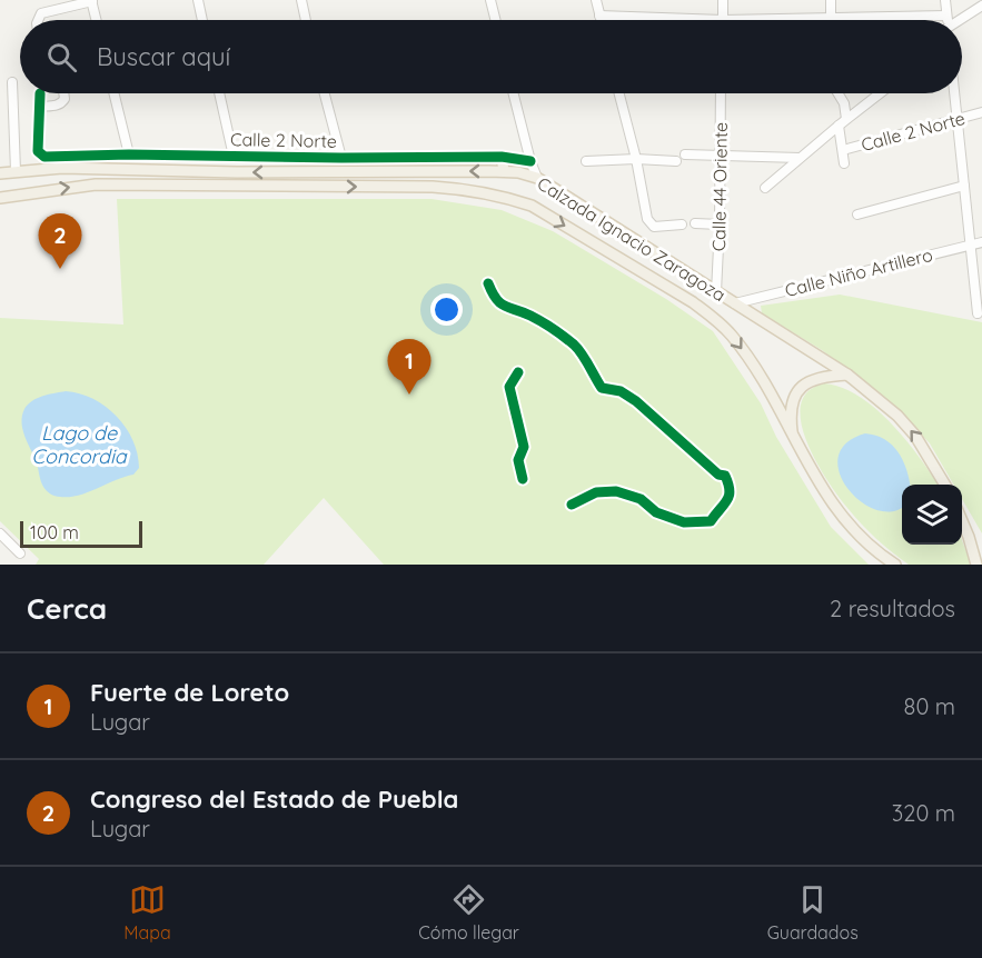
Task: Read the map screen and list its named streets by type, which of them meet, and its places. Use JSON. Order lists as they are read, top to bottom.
{
  "streets": {
    "main road": ["Calzada Ignacio Zaragoza"],
    "street": ["Calle 2 Norte", "Calle 44 Oriente", "Calle Niño Artillero"]
  },
  "crossings": [
    ["Calle 2 Norte", "Calzada Ignacio Zaragoza"],
    ["Calle 44 Oriente", "Calzada Ignacio Zaragoza"],
    ["Calzada Ignacio Zaragoza", "Calle Niño Artillero"]
  ],
  "water": ["Lago de Concordia"],
  "scale_bar": "100 m",
  "page": {
    "search": "Buscar aquí",
    "pins": ["2", "1"],
    "scale": "100 m",
    "heading": ["Cerca", "2 resultados"],
    "list": [
      {
        "mark": "1",
        "name": "Fuerte de Loreto",
        "note": "Lugar",
        "value": "80 m"
      },
      {
        "mark": "2",
        "name": "Congreso del Estado de Puebla",
        "note": "Lugar",
        "value": "320 m"
      }
    ],
    "nav": ["Mapa", "Cómo llegar", "Guardados"]
  }
}
